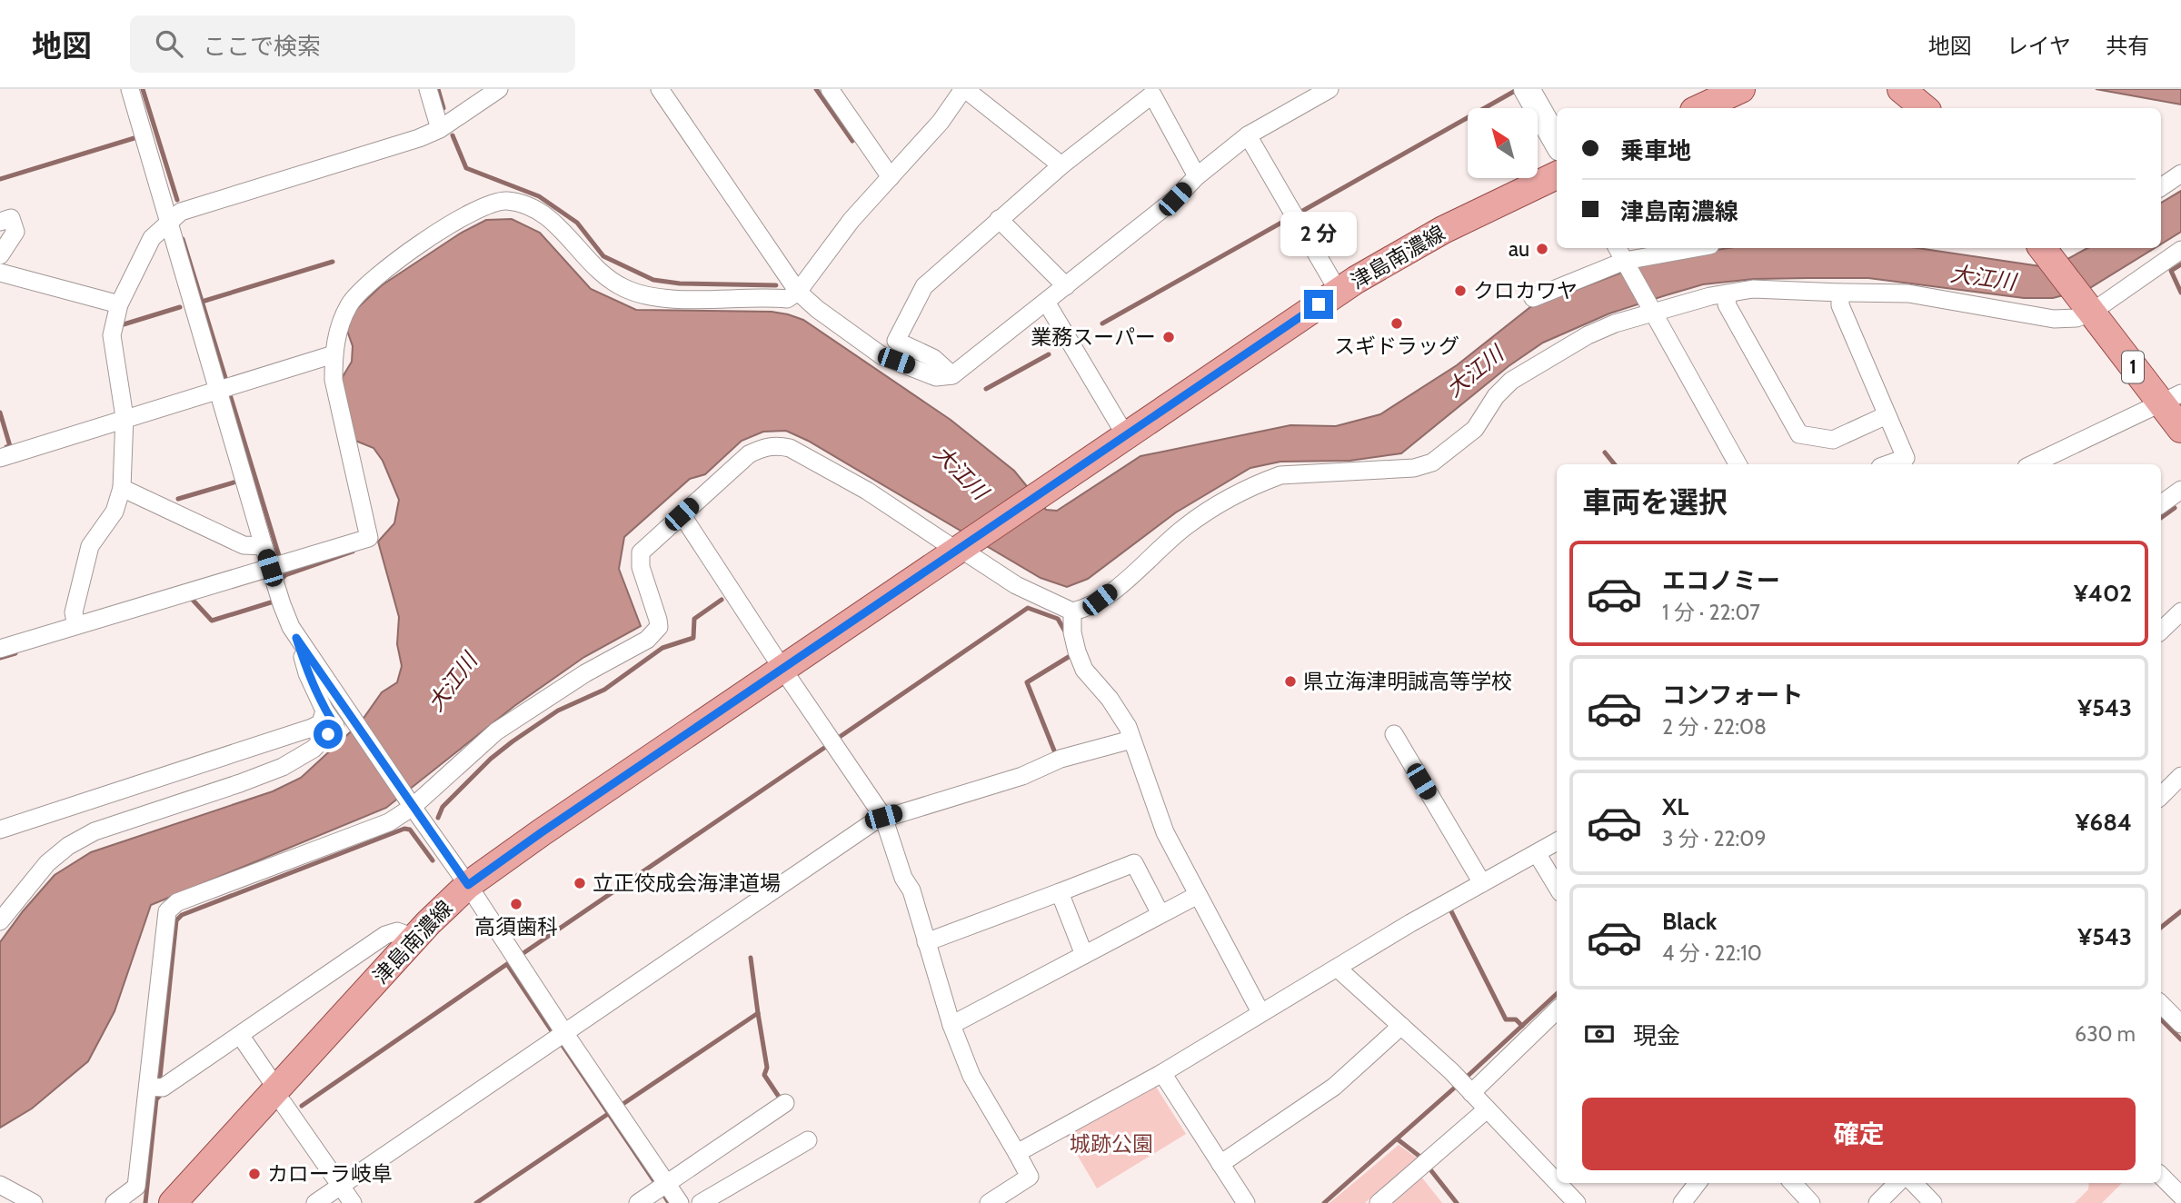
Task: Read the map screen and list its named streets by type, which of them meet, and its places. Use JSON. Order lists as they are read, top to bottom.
{
  "streets": {
    "main road": ["津島南濃線", "1"]
  },
  "water": ["大江川"],
  "parks": ["城跡公園"],
  "places": [
    "au",
    "クロカワヤ",
    "スギドラッグ",
    "業務スーパー",
    "県立海津明誠高等学校",
    "立正佼成会海津道場",
    "高須歯科",
    "カローラ岐阜"
  ],
  "north": "top left",
  "page": {
    "header": "地図",
    "search": "ここで検索",
    "nav": ["地図", "レイヤ", "共有"],
    "banner": ["乗車地", "津島南濃線"],
    "bubble": "2 分",
    "heading": "車両を選択",
    "list": [
      {
        "name": "エコノミー",
        "note": "1 分 · 22:07",
        "value": "¥402"
      },
      {
        "name": "コンフォート",
        "note": "2 分 · 22:08",
        "value": "¥543"
      },
      {
        "name": "XL",
        "note": "3 分 · 22:09",
        "value": "¥684"
      },
      {
        "name": "Black",
        "note": "4 分 · 22:10",
        "value": "¥543"
      }
    ],
    "pay": ["現金", "630 m"],
    "buttons": "確定"
  }
}
